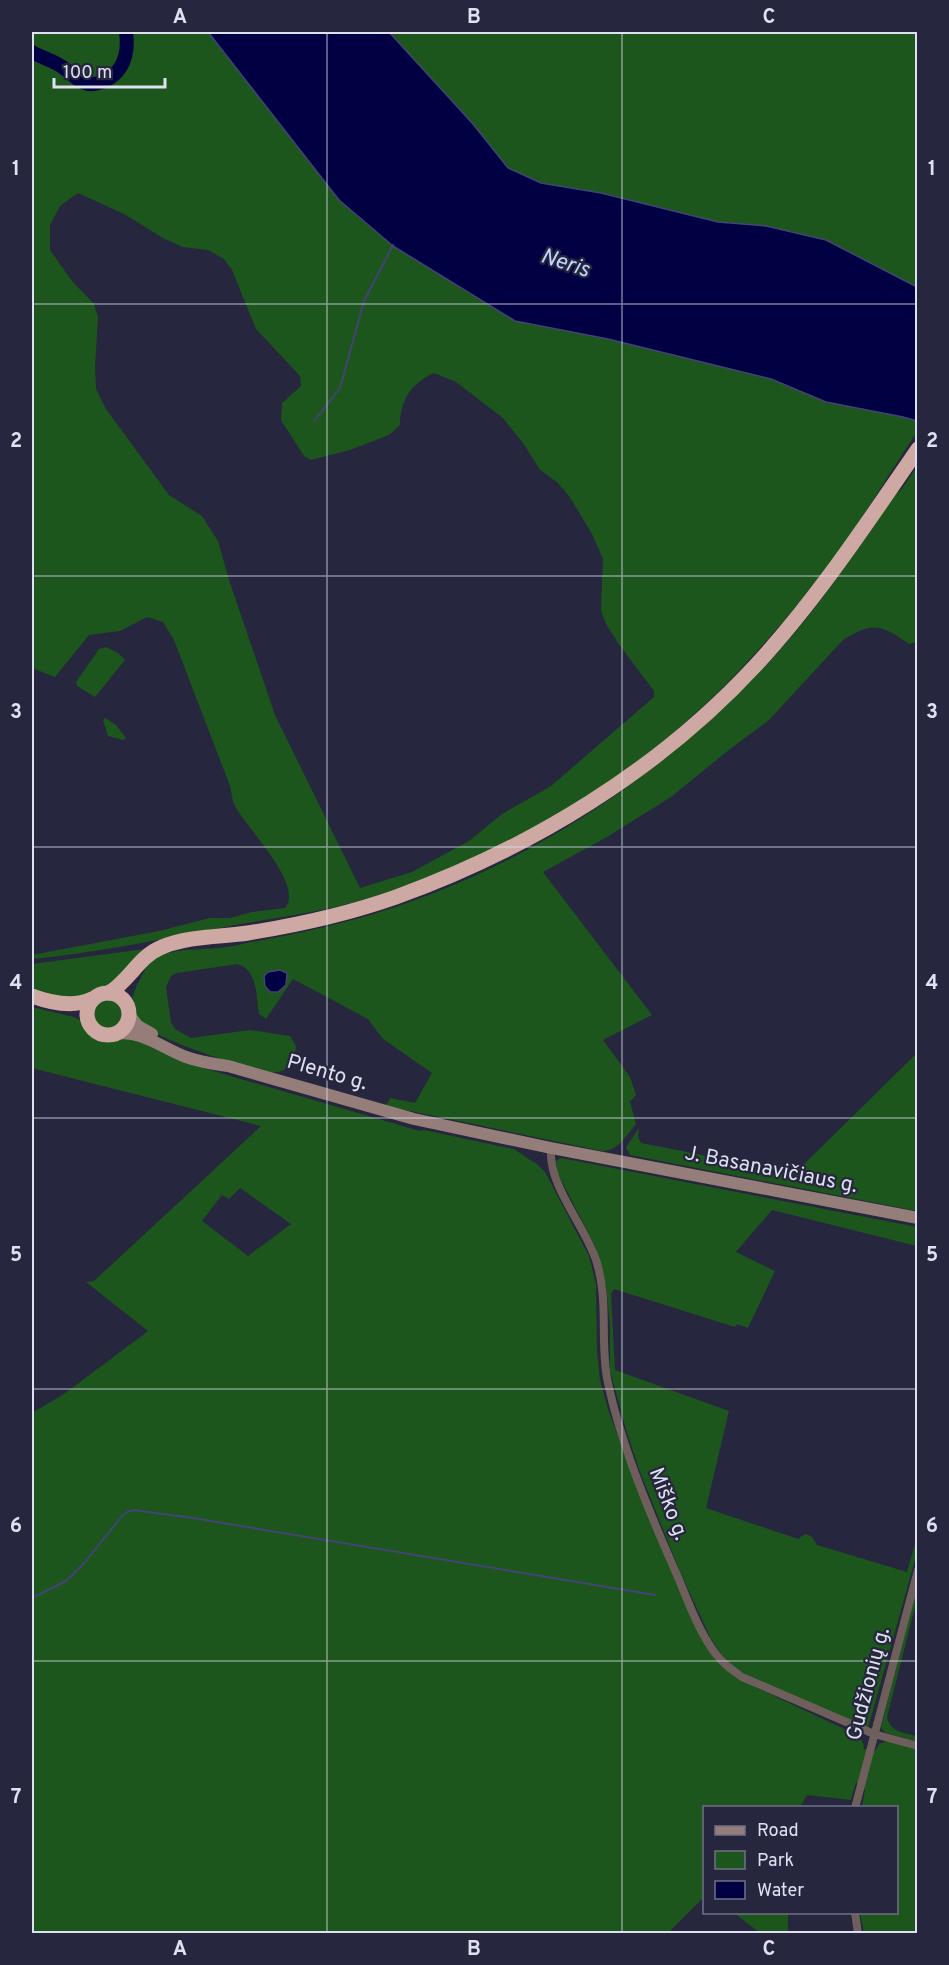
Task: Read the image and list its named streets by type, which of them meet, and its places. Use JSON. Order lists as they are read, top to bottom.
{
  "streets": {
    "main road": ["Plento g.", "J. Basanavičiaus g."],
    "street": ["Miško g.", "Gudžionių g."]
  },
  "crossings": [
    ["Plento g.", "J. Basanavičiaus g."],
    ["Plento g.", "Miško g."],
    ["J. Basanavičiaus g.", "Miško g."],
    ["Miško g.", "Gudžionių g."]
  ],
  "water": ["Neris"],
  "legend": ["Road", "Park", "Water"],
  "scale_bar": "100 m",
  "grid": {
    "columns": ["A", "B", "C"],
    "rows": [
      "1",
      "2",
      "3",
      "4",
      "5",
      "6",
      "7"
    ]
  }
}
